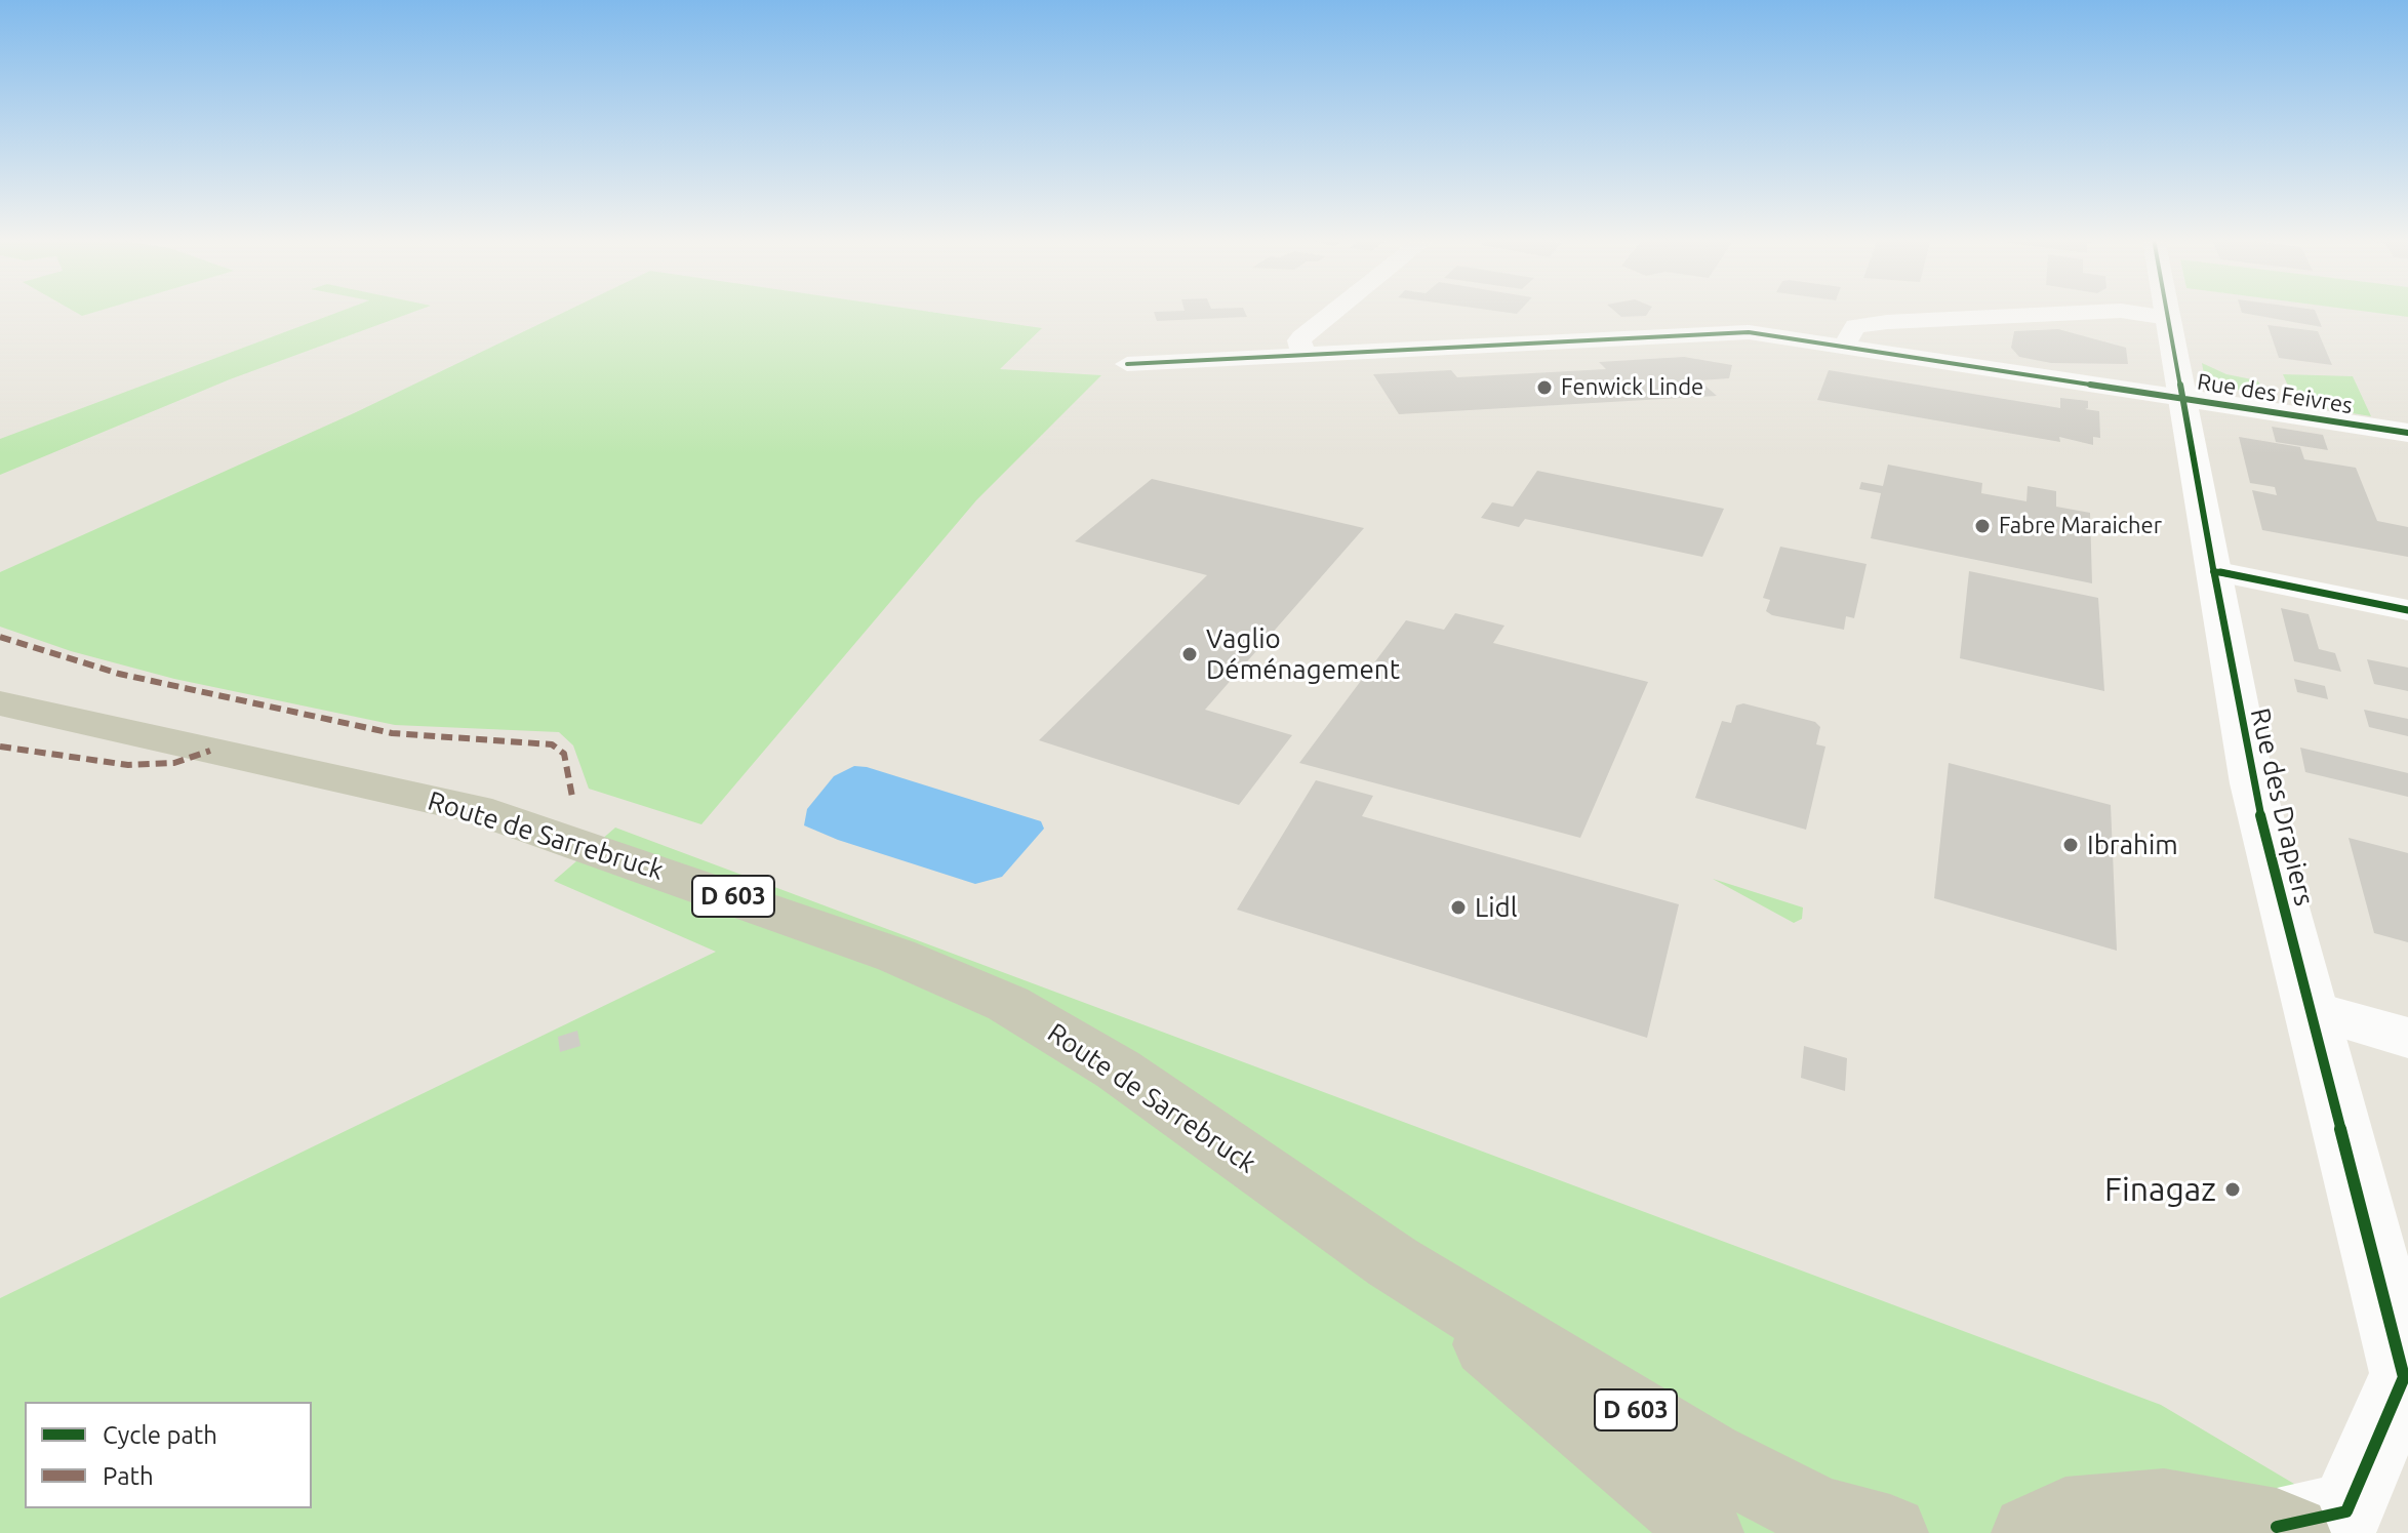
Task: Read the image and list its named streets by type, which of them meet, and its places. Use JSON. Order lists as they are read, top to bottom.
{
  "streets": {
    "main road": ["Route de Sarrebruck", "D 603"],
    "street": ["Rue des Feivres", "Rue des Drapiers"]
  },
  "crossings": [
    ["Rue des Feivres", "Rue des Drapiers"]
  ],
  "places": [
    "Fenwick Linde",
    "Fabre Maraicher",
    "Vaglio Déménagement",
    "Ibrahim",
    "Lidl",
    "Finagaz"
  ],
  "legend": ["Cycle path", "Path"]
}
